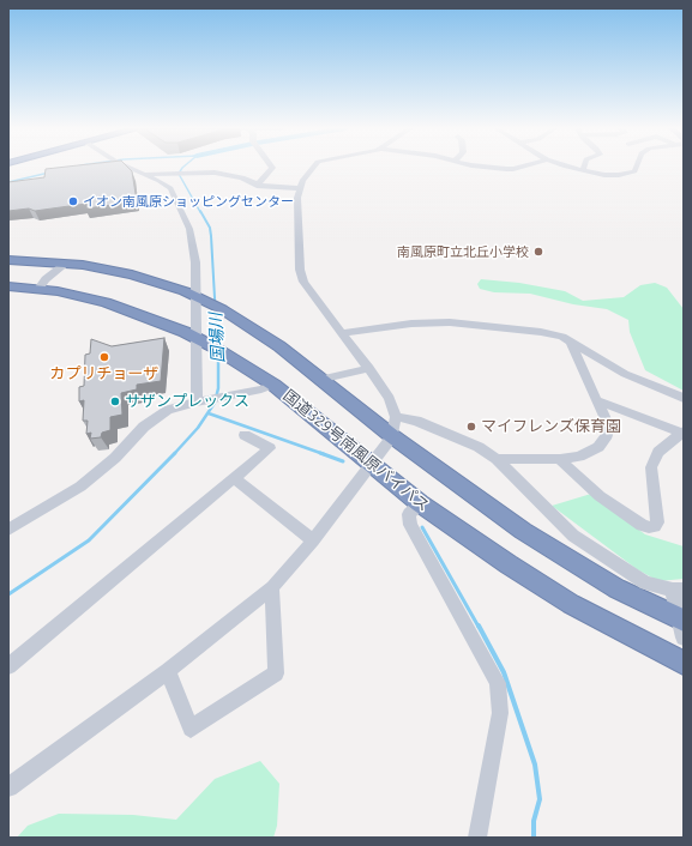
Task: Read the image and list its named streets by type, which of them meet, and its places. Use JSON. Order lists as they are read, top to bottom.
{
  "streets": {
    "highway": ["国道329号南風原バイパス"]
  },
  "water": ["国場川"],
  "places": [
    "イオン南風原ショッピングセンター",
    "南風原町立北丘小学校",
    "カプリチョーザ",
    "サザンプレックス",
    "マイフレンズ保育園"
  ]
}
